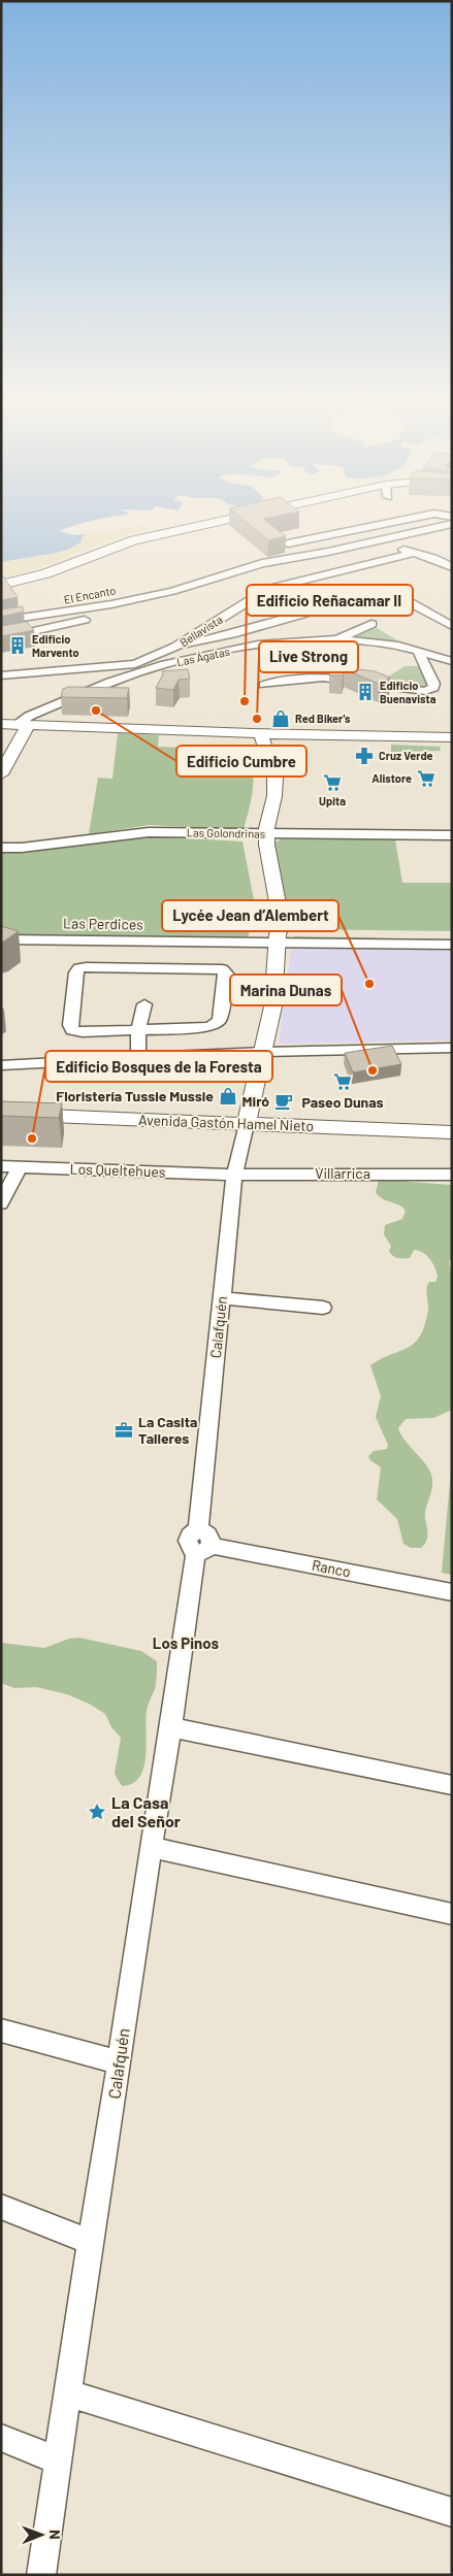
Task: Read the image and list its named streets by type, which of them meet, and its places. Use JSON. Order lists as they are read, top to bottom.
{
  "streets": {
    "main road": ["Avenida Gastón Hamel Nieto"],
    "street": [
      "El Encanto",
      "Bellavista",
      "Las Ágatas",
      "Las Golondrinas",
      "Las Perdices",
      "Los Queltehues",
      "Villarrica",
      "Calafquén",
      "Ranco"
    ]
  },
  "crossings": [
    ["Bellavista", "Las Ágatas"],
    ["Avenida Gastón Hamel Nieto", "Calafquén"],
    ["Los Queltehues", "Villarrica"],
    ["Los Queltehues", "Calafquén"],
    ["Villarrica", "Calafquén"],
    ["Calafquén", "Ranco"]
  ],
  "districts": ["Los Pinos"],
  "places": {
    "building": ["Edificio Marvento", "Edificio Buenavista"],
    "other": [
      "Edificio Reñacamar II",
      "Edificio Cumbre",
      "Live Strong",
      "Lycée Jean d’Alembert",
      "Marina Dunas",
      "Edificio Bosques de la Foresta"
    ],
    "shop": ["Red Biker's", "Floristería Tussie Mussie"],
    "pharmacy": ["Cruz Verde"],
    "supermarket": ["Alistore", "Upita", "Paseo Dunas"],
    "cafe": ["Miró"],
    "office": ["La Casita Talleres"],
    "place": ["La Casa del Señor"]
  },
  "north": "right"
}
